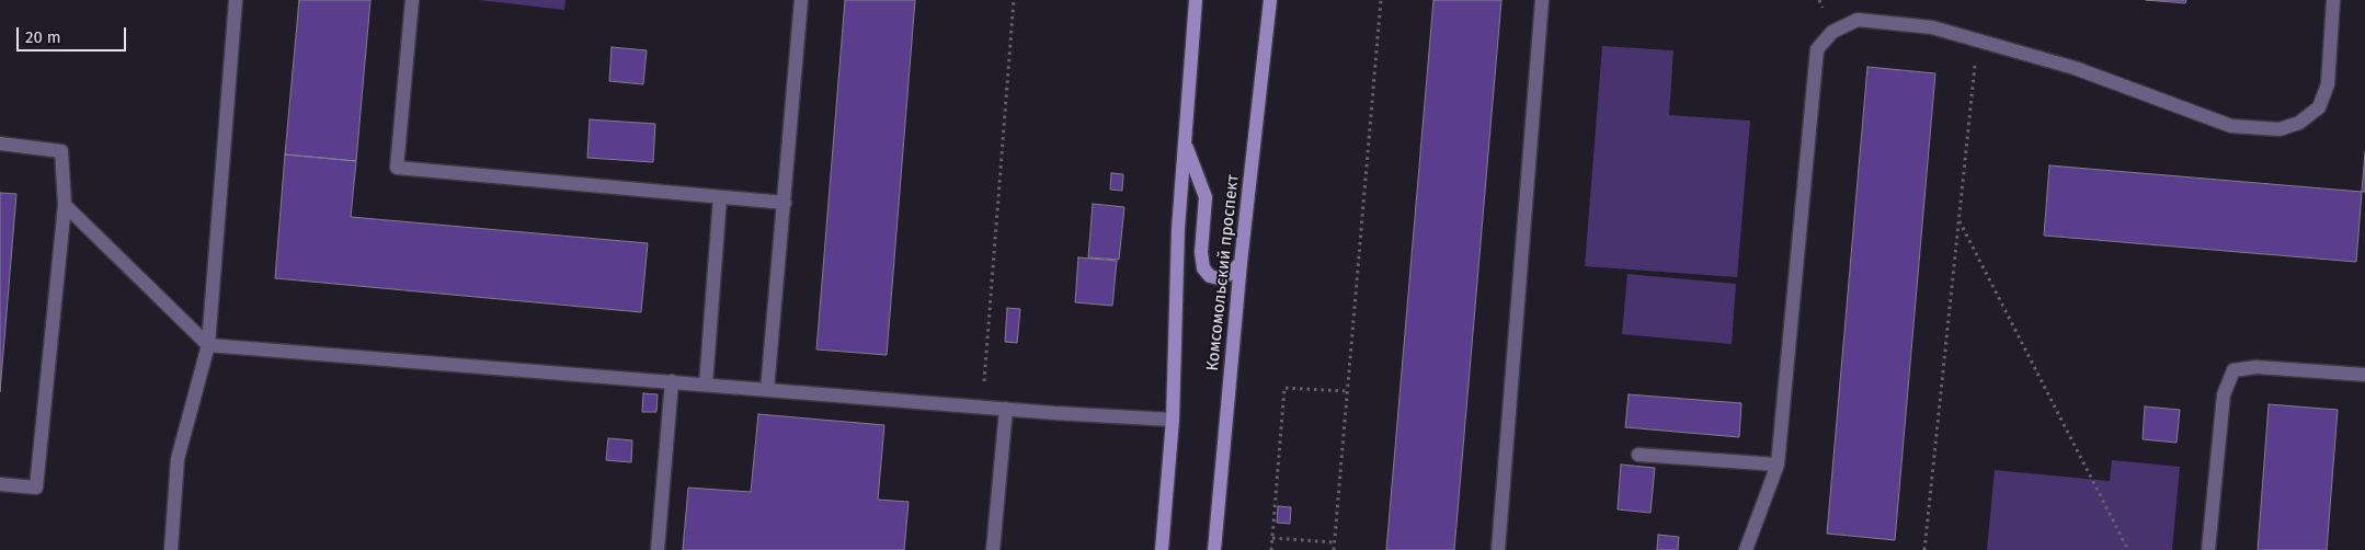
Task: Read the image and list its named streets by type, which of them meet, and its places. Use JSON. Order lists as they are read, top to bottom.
{
  "streets": {
    "main road": ["Комсомольский проспект"]
  },
  "scale_bar": "20 m"
}
